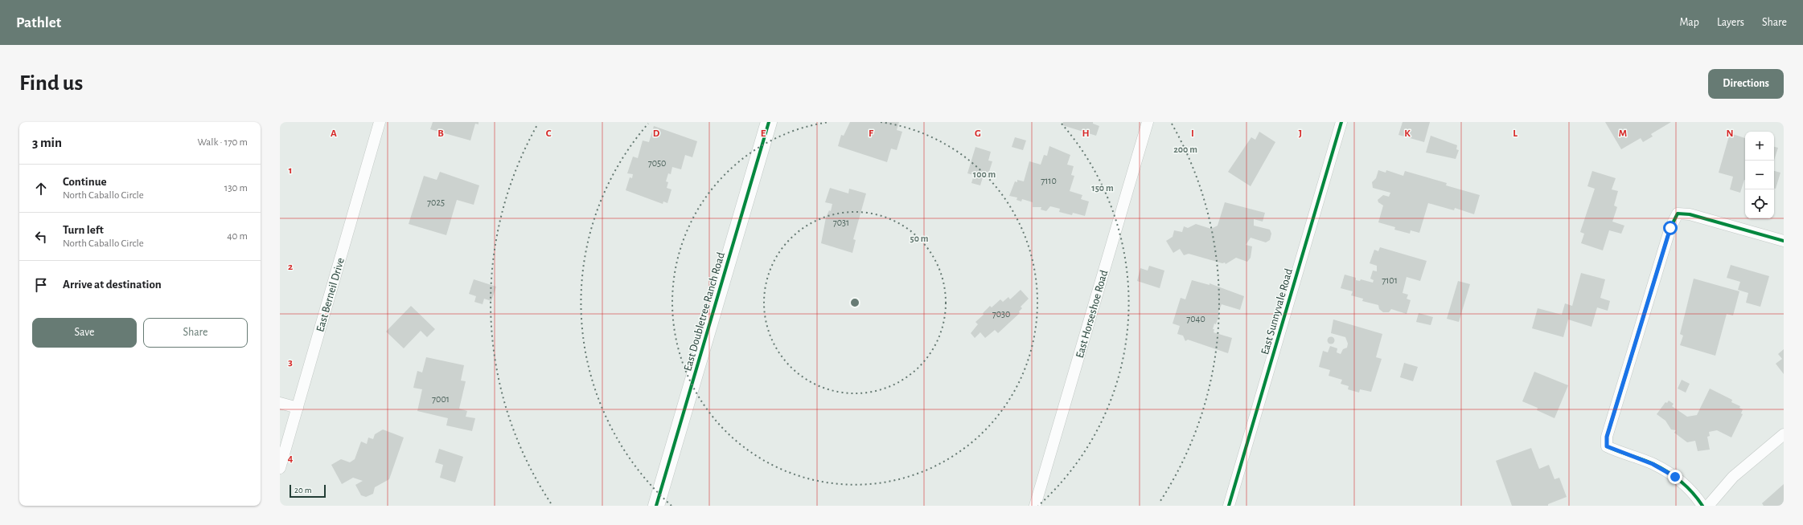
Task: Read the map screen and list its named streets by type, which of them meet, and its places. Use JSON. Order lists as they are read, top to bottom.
{
  "streets": {
    "main road": ["East Doubletree Ranch Road"],
    "street": ["East Berneil Drive", "East Sunnyvale Road", "East Horseshoe Road"]
  },
  "house_numbers": [
    "7050",
    "7110",
    "7025",
    "7031",
    "7101",
    "7030",
    "7040",
    "7001"
  ],
  "scale_bar": "20 m",
  "page": {
    "header": "Pathlet",
    "nav": ["Map", "Layers", "Share"],
    "buttons": [
      "Directions",
      ["Save", "Share"]
    ],
    "title": "Find us",
    "heading": ["3 min", "Walk · 170 m"],
    "map_buttons": ["+", "−"],
    "list": [
      ["Continue", "North Caballo Circle", "130 m"],
      ["Turn left", "North Caballo Circle", "40 m"],
      "Arrive at destination"
    ],
    "scale": "20 m"
  },
  "grid": {
    "columns": [
      "A",
      "B",
      "C",
      "D",
      "E",
      "F",
      "G",
      "H",
      "I",
      "J",
      "K",
      "L",
      "M",
      "N"
    ],
    "rows": [
      "1",
      "2",
      "3",
      "4"
    ]
  },
  "rings": [
    "200 m",
    "100 m",
    "150 m",
    "50 m"
  ]
}
